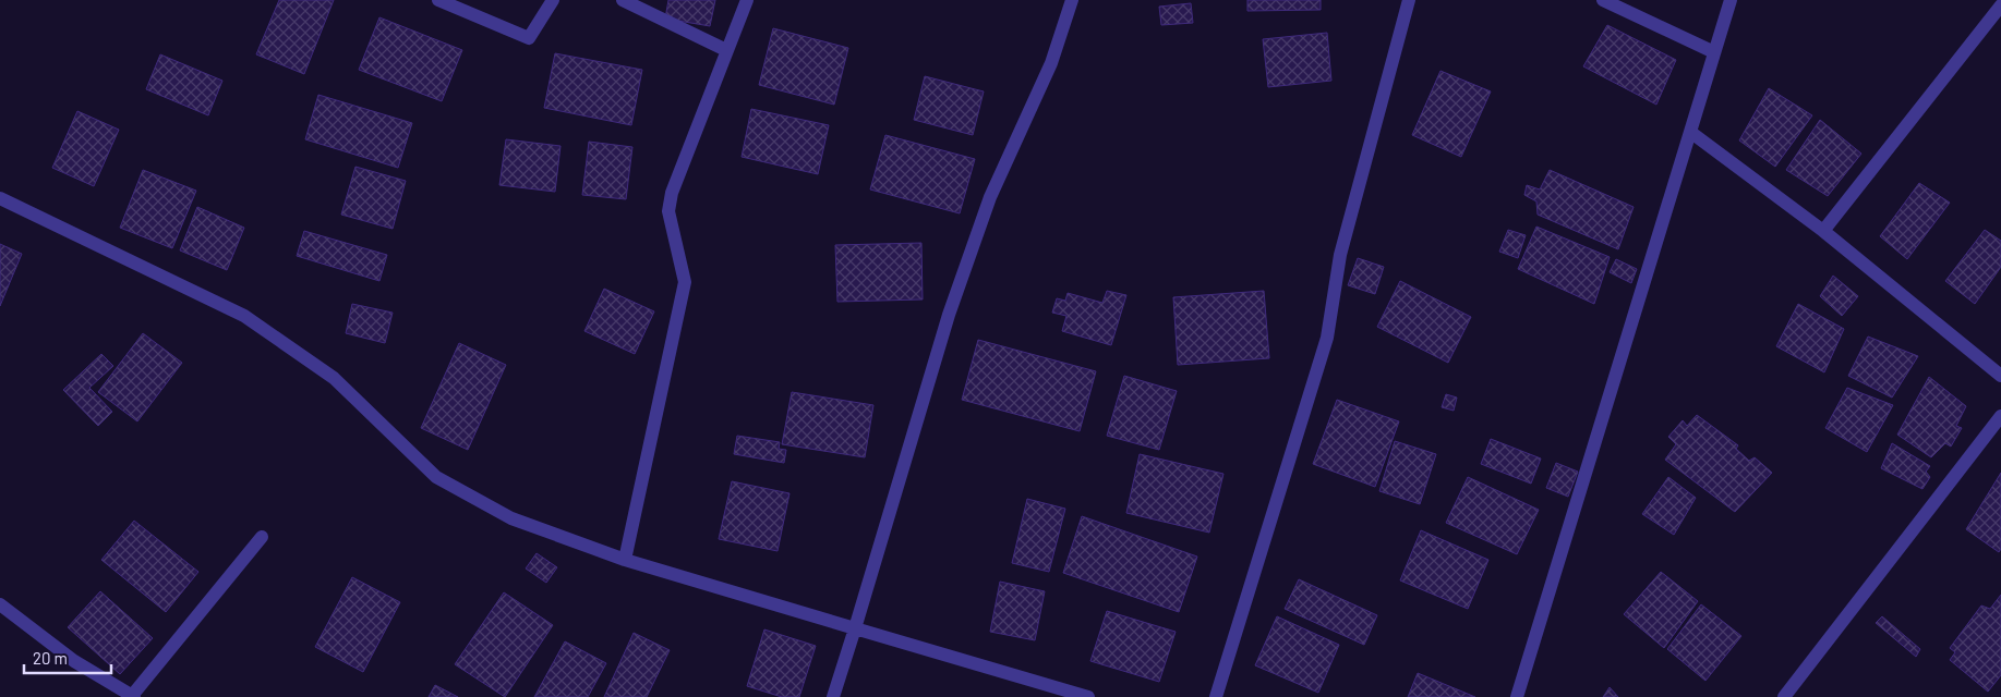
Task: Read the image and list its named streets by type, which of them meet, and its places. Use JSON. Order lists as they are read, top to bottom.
{
  "scale_bar": "20 m"
}
